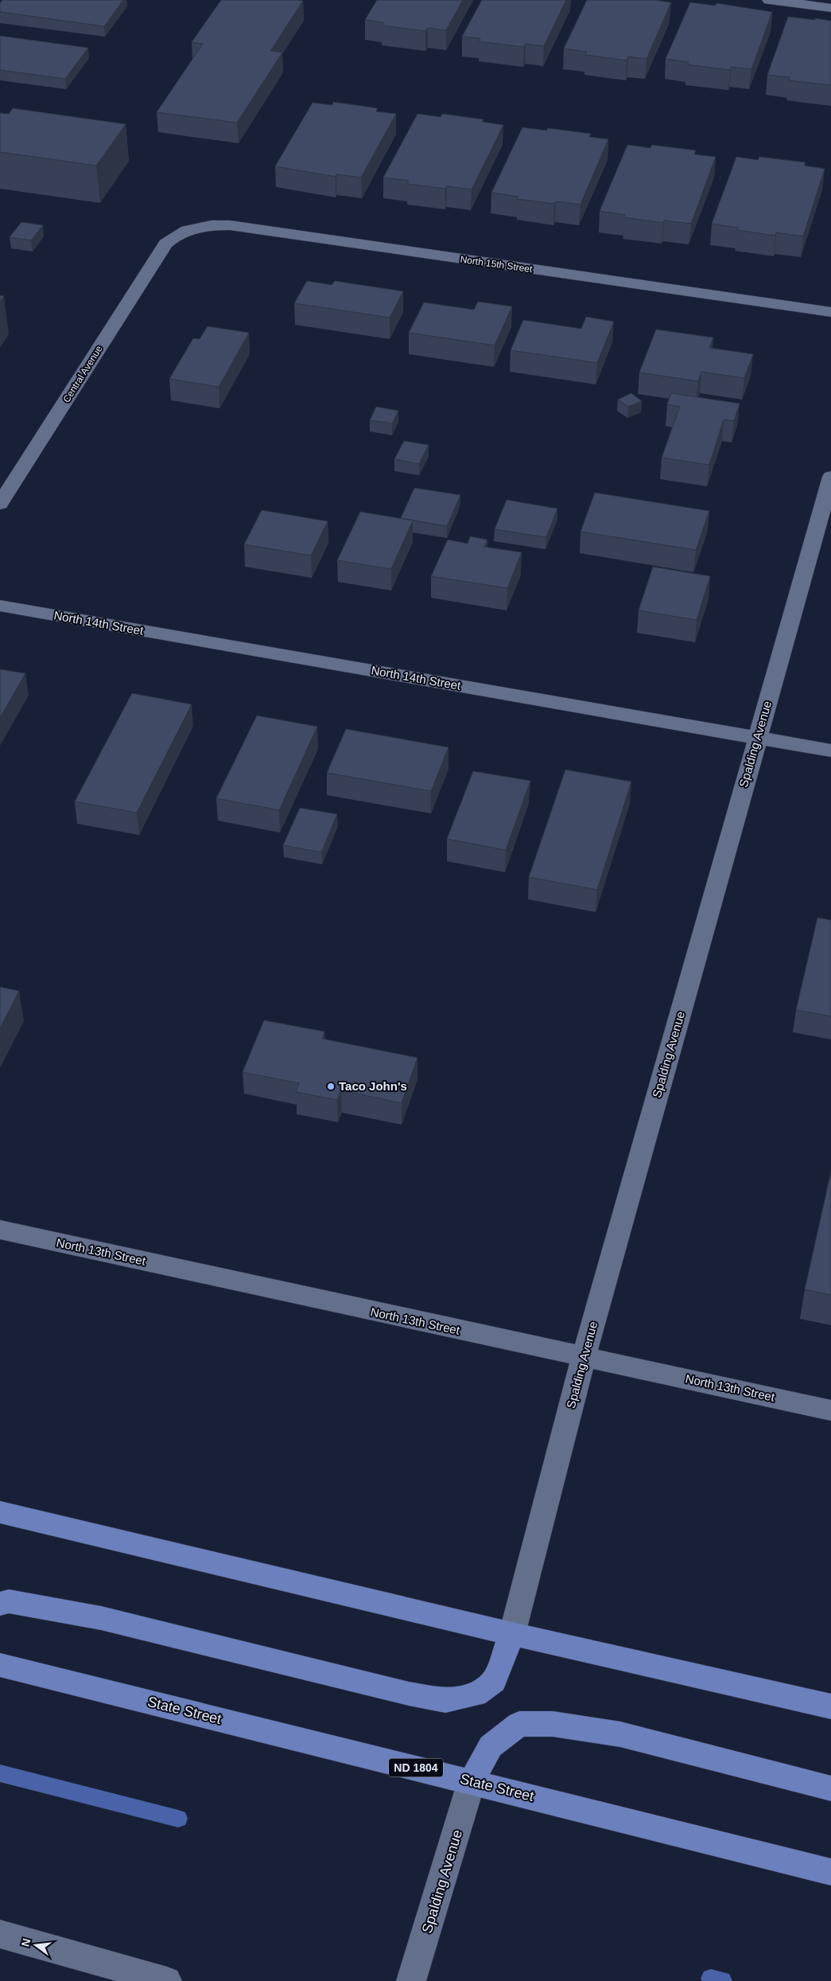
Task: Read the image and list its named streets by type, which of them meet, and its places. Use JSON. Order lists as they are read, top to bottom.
{
  "streets": {
    "main road": ["State Street", "ND 1804"],
    "street": [
      "North 15th Street",
      "Central Avenue",
      "North 14th Street",
      "Spalding Avenue",
      "North 13th Street"
    ]
  },
  "crossings": [
    ["North 15th Street", "Central Avenue"],
    ["North 14th Street", "Spalding Avenue"],
    ["Spalding Avenue", "North 13th Street"],
    ["Spalding Avenue", "State Street"]
  ],
  "places": ["Taco John's"],
  "north": "left"
}
